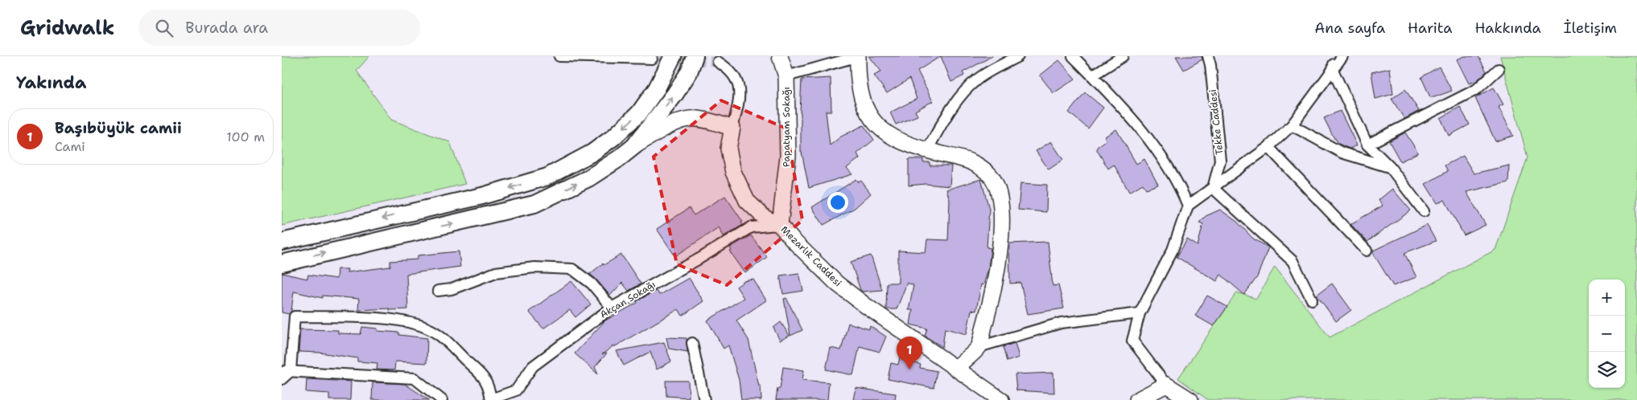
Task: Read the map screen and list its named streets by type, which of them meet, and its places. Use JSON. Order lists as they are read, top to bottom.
{
  "streets": {
    "main road": ["Papatyam Sokağı", "Mezarlık Caddesi"],
    "street": ["Tekke Caddesi", "Akçan Sokağı"]
  },
  "crossings": [
    ["Papatyam Sokağı", "Mezarlık Caddesi"],
    ["Papatyam Sokağı", "Akçan Sokağı"],
    ["Mezarlık Caddesi", "Akçan Sokağı"]
  ],
  "page": {
    "header": "Gridwalk",
    "search": "Burada ara",
    "nav": [
      "Ana sayfa",
      "Harita",
      "Hakkında",
      "İletişim"
    ],
    "heading": "Yakında",
    "list": [
      {
        "mark": "1",
        "name": "Başıbüyük camii",
        "note": "Cami",
        "value": "100 m"
      }
    ],
    "map_buttons": ["+", "−"],
    "pins": "1"
  }
}
